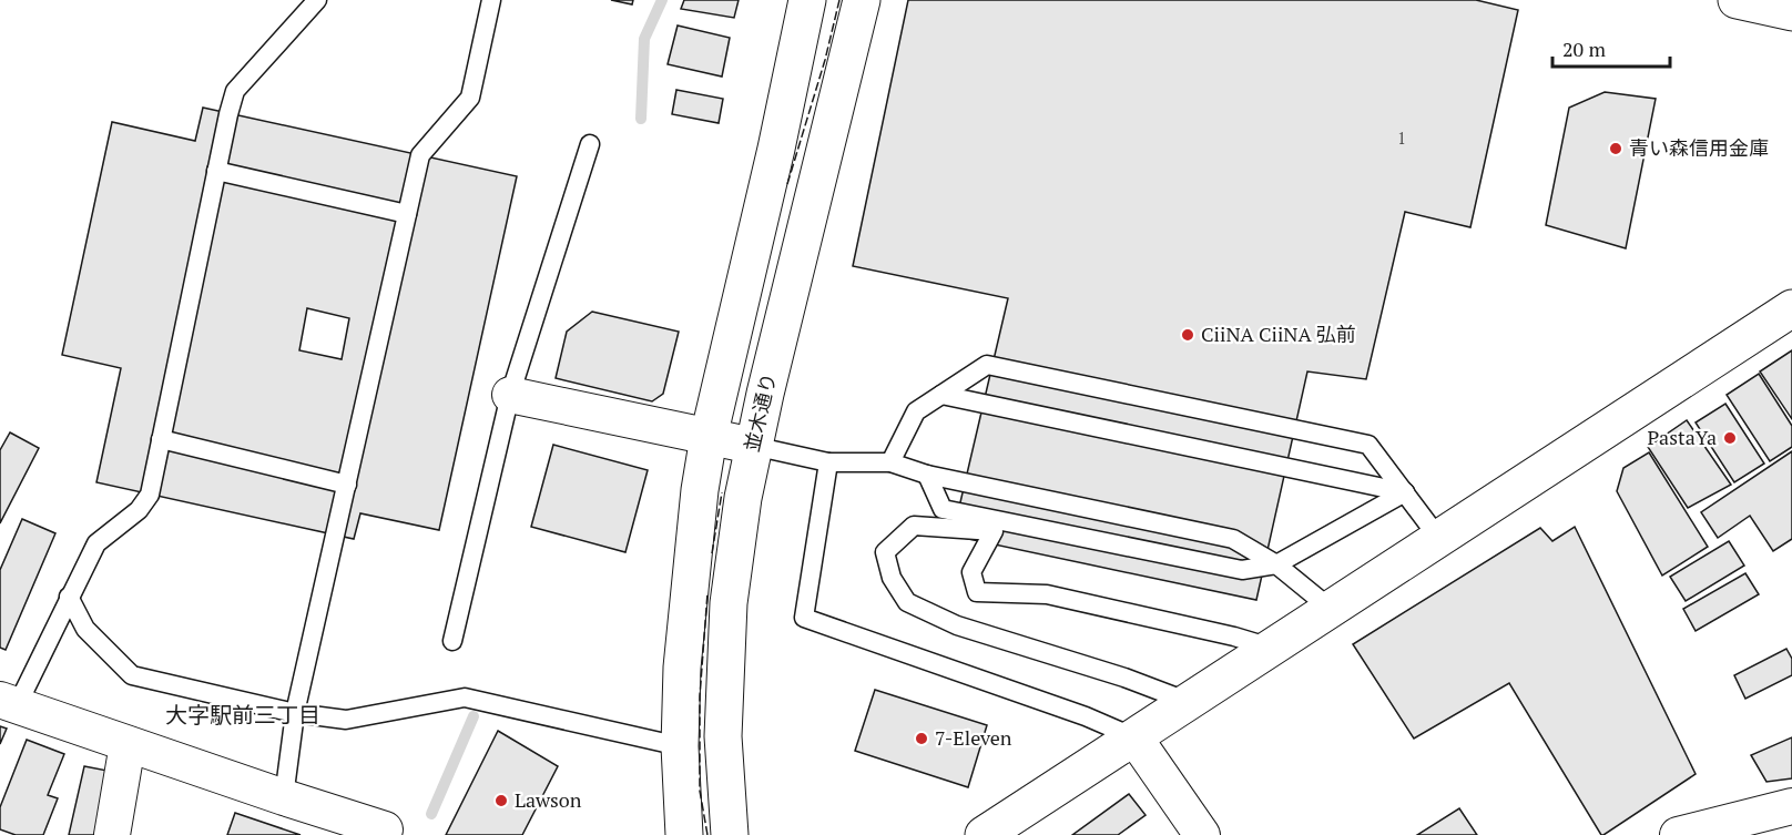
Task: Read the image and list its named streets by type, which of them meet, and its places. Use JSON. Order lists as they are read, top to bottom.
{
  "streets": {
    "street": ["並木通り"]
  },
  "districts": ["大字駅前三丁目"],
  "places": [
    "青い森信用金庫",
    "CiiNA CiiNA 弘前",
    "PastaYa",
    "7-Eleven",
    "Lawson"
  ],
  "house_numbers": ["1"],
  "scale_bar": "20 m"
}
